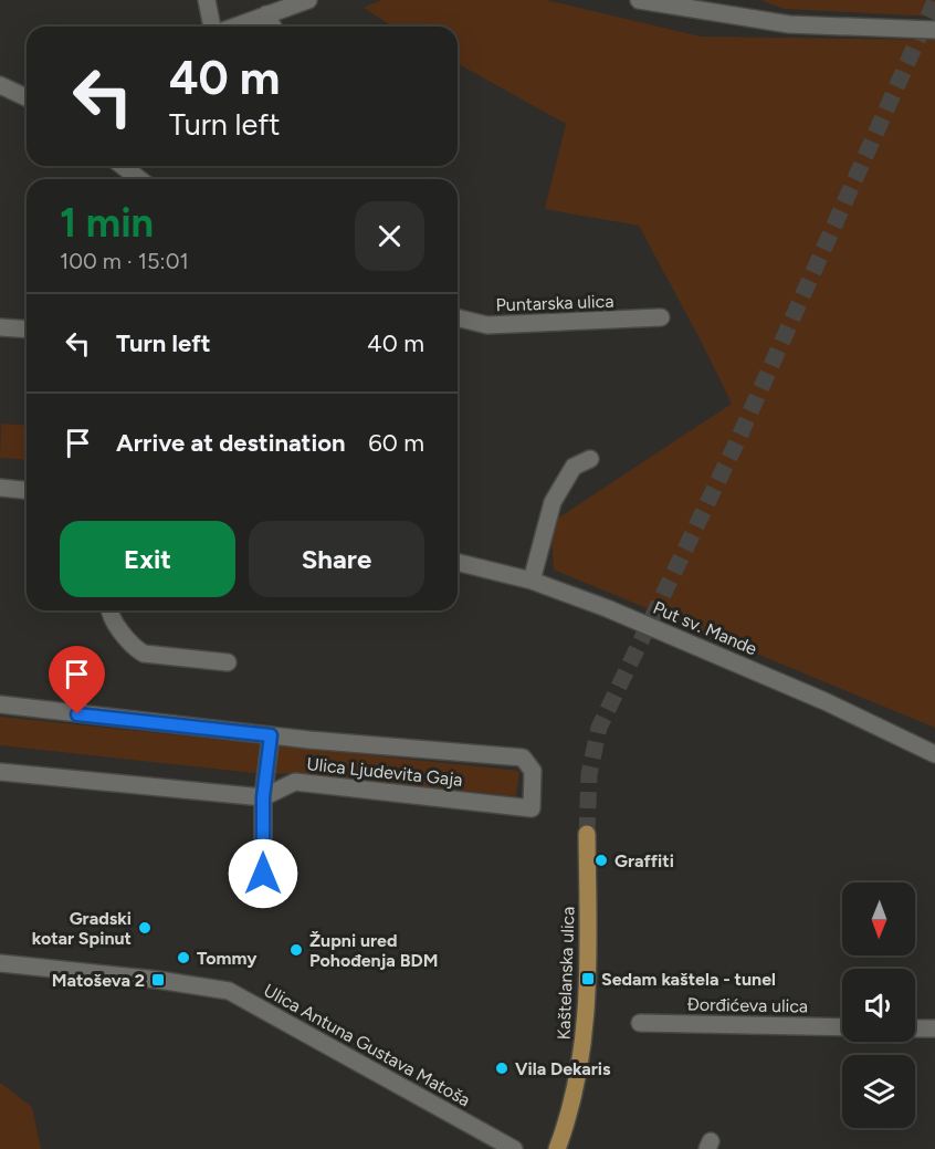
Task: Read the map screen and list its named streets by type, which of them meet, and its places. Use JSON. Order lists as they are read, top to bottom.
{
  "streets": {
    "main road": ["Kaštelanska ulica"],
    "street": [
      "Puntarska ulica",
      "Put sv. Mande",
      "Ulica Ljudevita Gaja",
      "Đorđićeva ulica",
      "Ulica Antuna Gustava Matoša"
    ]
  },
  "places": {
    "other": [
      "Graffiti",
      "Gradski kotar Spinut",
      "Župni ured Pohođenja BDM",
      "Tommy",
      "Vila Dekaris"
    ],
    "transit": ["Sedam kaštela - tunel", "Matoševa 2"]
  },
  "north": "bottom",
  "page": {
    "turn": ["40 m", "Turn left"],
    "heading": ["1 min", "100 m · 15:01"],
    "list": [
      {
        "name": "Turn left",
        "value": "40 m"
      },
      {
        "name": "Arrive at destination",
        "value": "60 m"
      }
    ],
    "buttons": ["Exit", "Share"]
  }
}
